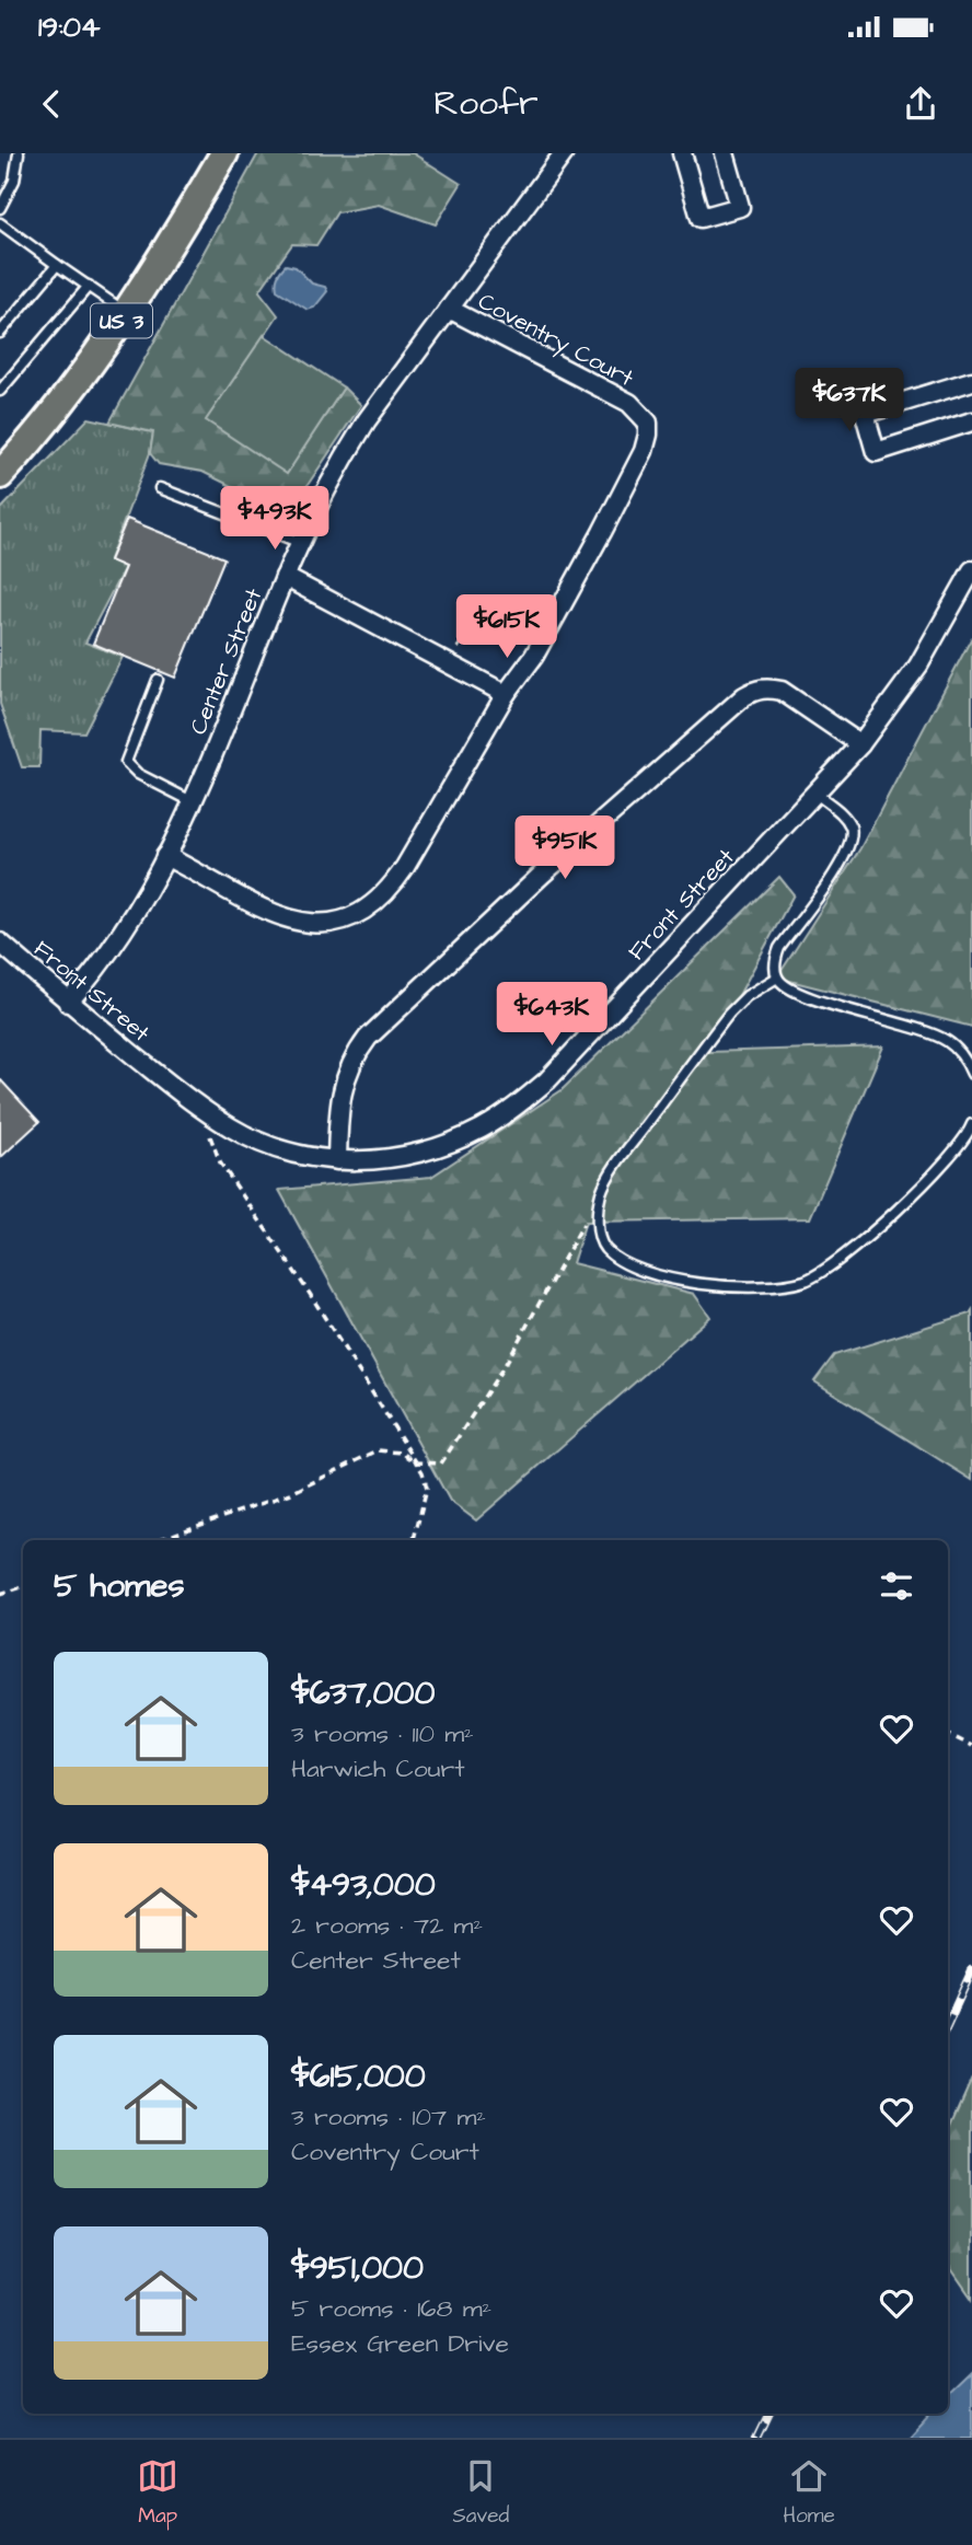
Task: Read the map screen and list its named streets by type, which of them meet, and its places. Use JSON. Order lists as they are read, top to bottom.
{
  "streets": {
    "main road": ["US 3"],
    "street": ["Coventry Court", "Center Street", "Front Street"]
  },
  "crossings": [
    ["Coventry Court", "Center Street"],
    ["Center Street", "Front Street"]
  ],
  "page": {
    "status": "19:04",
    "header": "Roofr",
    "price": [
      "$637K",
      "$493K",
      "$615K",
      "$951K",
      "$643K"
    ],
    "heading": "5 homes",
    "list": [
      {
        "name": "$637,000",
        "note": "3 rooms · 110 m² · Harwich Court"
      },
      {
        "name": "$493,000",
        "note": "2 rooms · 72 m² · Center Street"
      },
      {
        "name": "$615,000",
        "note": "3 rooms · 107 m² · Coventry Court"
      },
      {
        "name": "$951,000",
        "note": "5 rooms · 168 m² · Essex Green Drive"
      }
    ],
    "tabs": ["Map", "Saved", "Home"]
  }
}
